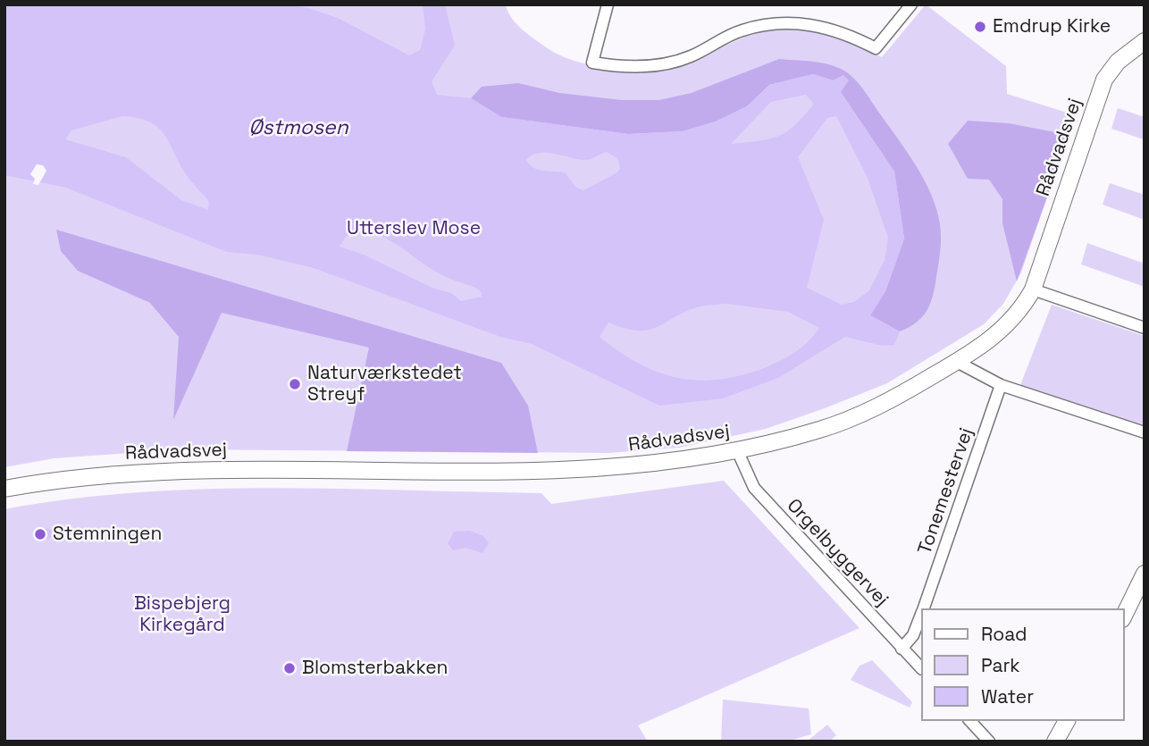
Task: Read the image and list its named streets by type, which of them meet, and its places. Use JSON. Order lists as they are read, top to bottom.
{
  "streets": {
    "street": ["Rådvadsvej", "Tonemestervej", "Orgelbyggervej"]
  },
  "crossings": [
    ["Rådvadsvej", "Orgelbyggervej"],
    ["Tonemestervej", "Orgelbyggervej"]
  ],
  "water": ["Østmosen"],
  "parks": ["Utterslev Mose", "Bispebjerg Kirkegård"],
  "places": [
    "Emdrup Kirke",
    "Naturværkstedet Streyf",
    "Stemningen",
    "Blomsterbakken"
  ],
  "legend": ["Road", "Park", "Water"]
}
